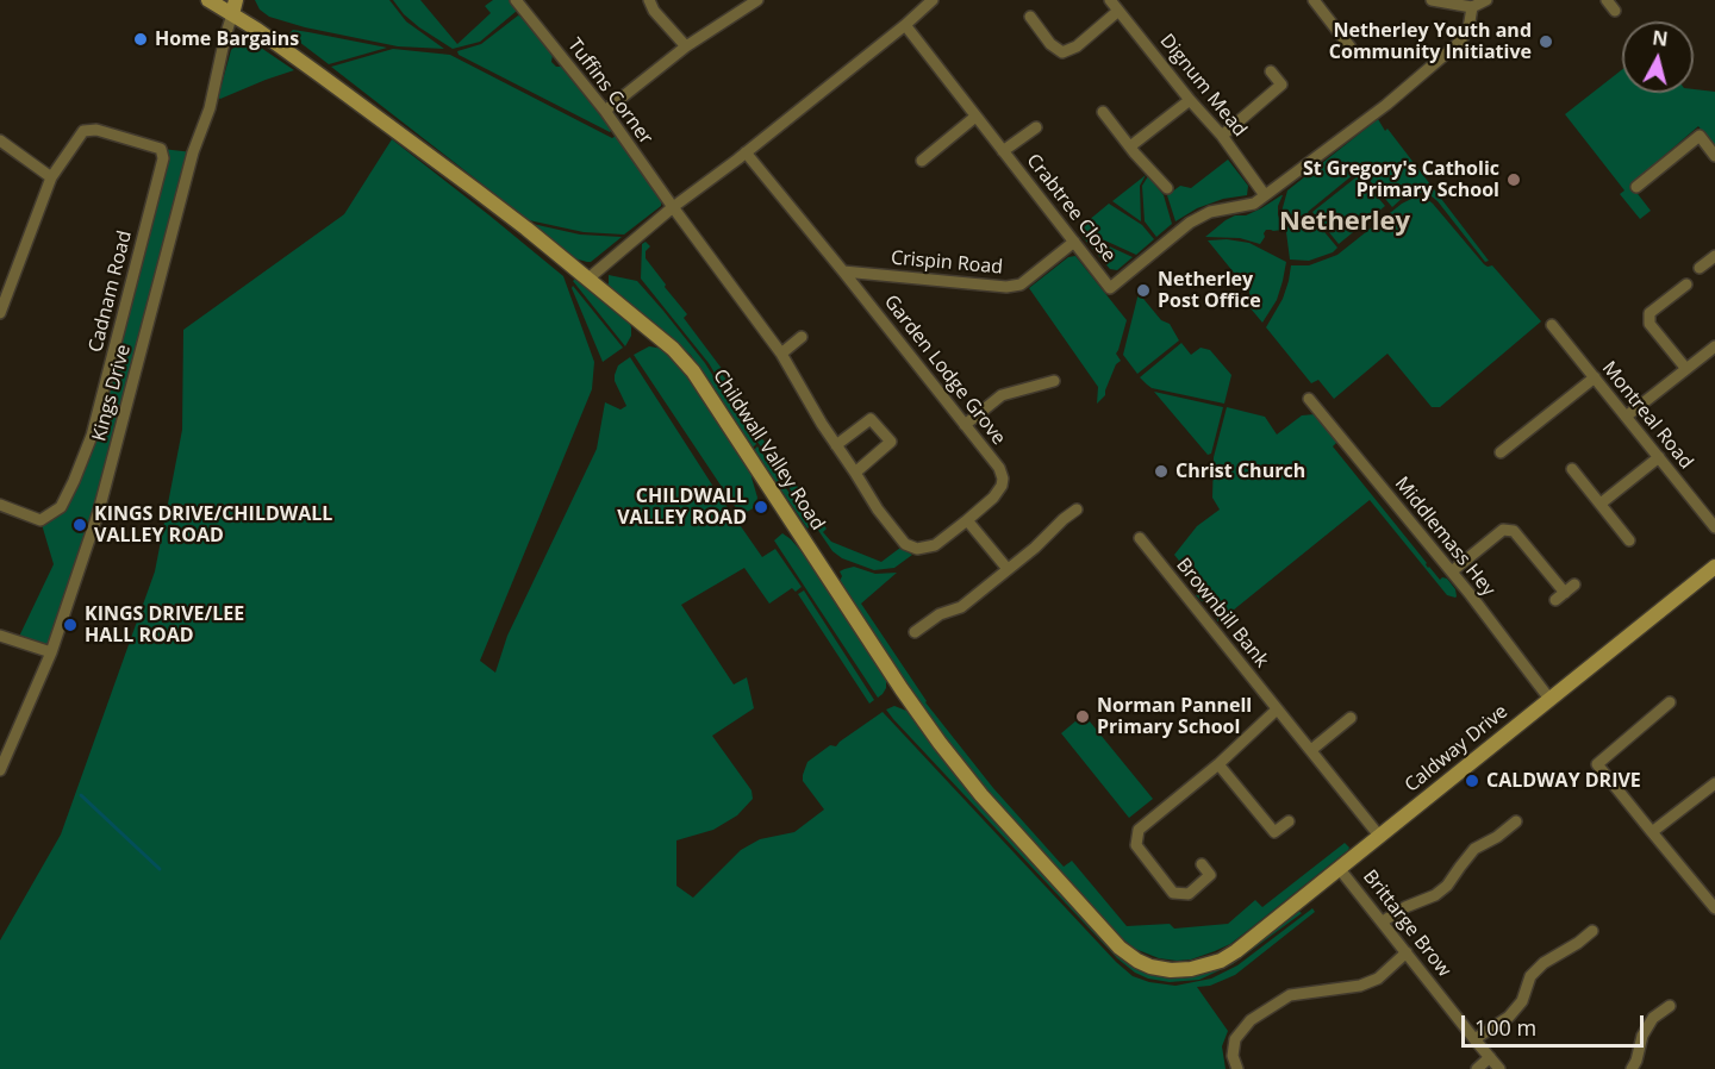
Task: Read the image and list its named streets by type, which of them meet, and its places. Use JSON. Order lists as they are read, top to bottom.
{
  "streets": {
    "main road": ["Childwall Valley Road", "Caldway Drive"],
    "street": [
      "Dignum Mead",
      "Tuffins Corner",
      "Crabtree Close",
      "Crispin Road",
      "Cadnam Road",
      "Garden Lodge Grove",
      "Kings Drive",
      "Montreal Road",
      "Middlemass Hey",
      "Brownbill Bank",
      "Brittarge Brow"
    ]
  },
  "crossings": [
    ["Dignum Mead", "Crabtree Close"],
    ["Tuffins Corner", "Garden Lodge Grove"],
    ["Crabtree Close", "Crispin Road"],
    ["Crispin Road", "Garden Lodge Grove"],
    ["Kings Drive", "Childwall Valley Road"],
    ["Childwall Valley Road", "Caldway Drive"],
    ["Middlemass Hey", "Caldway Drive"],
    ["Brownbill Bank", "Caldway Drive"],
    ["Caldway Drive", "Brittarge Brow"]
  ],
  "districts": ["Netherley"],
  "places": [
    "Home Bargains",
    "Netherley Youth and Community Initiative",
    "St Gregory's Catholic Primary School",
    "Netherley Post Office",
    "Christ Church",
    "CHILDWALL VALLEY ROAD",
    "KINGS DRIVE/CHILDWALL VALLEY ROAD",
    "KINGS DRIVE/LEE HALL ROAD",
    "Norman Pannell Primary School",
    "CALDWAY DRIVE"
  ],
  "scale_bar": "100 m",
  "north": "top"
}
